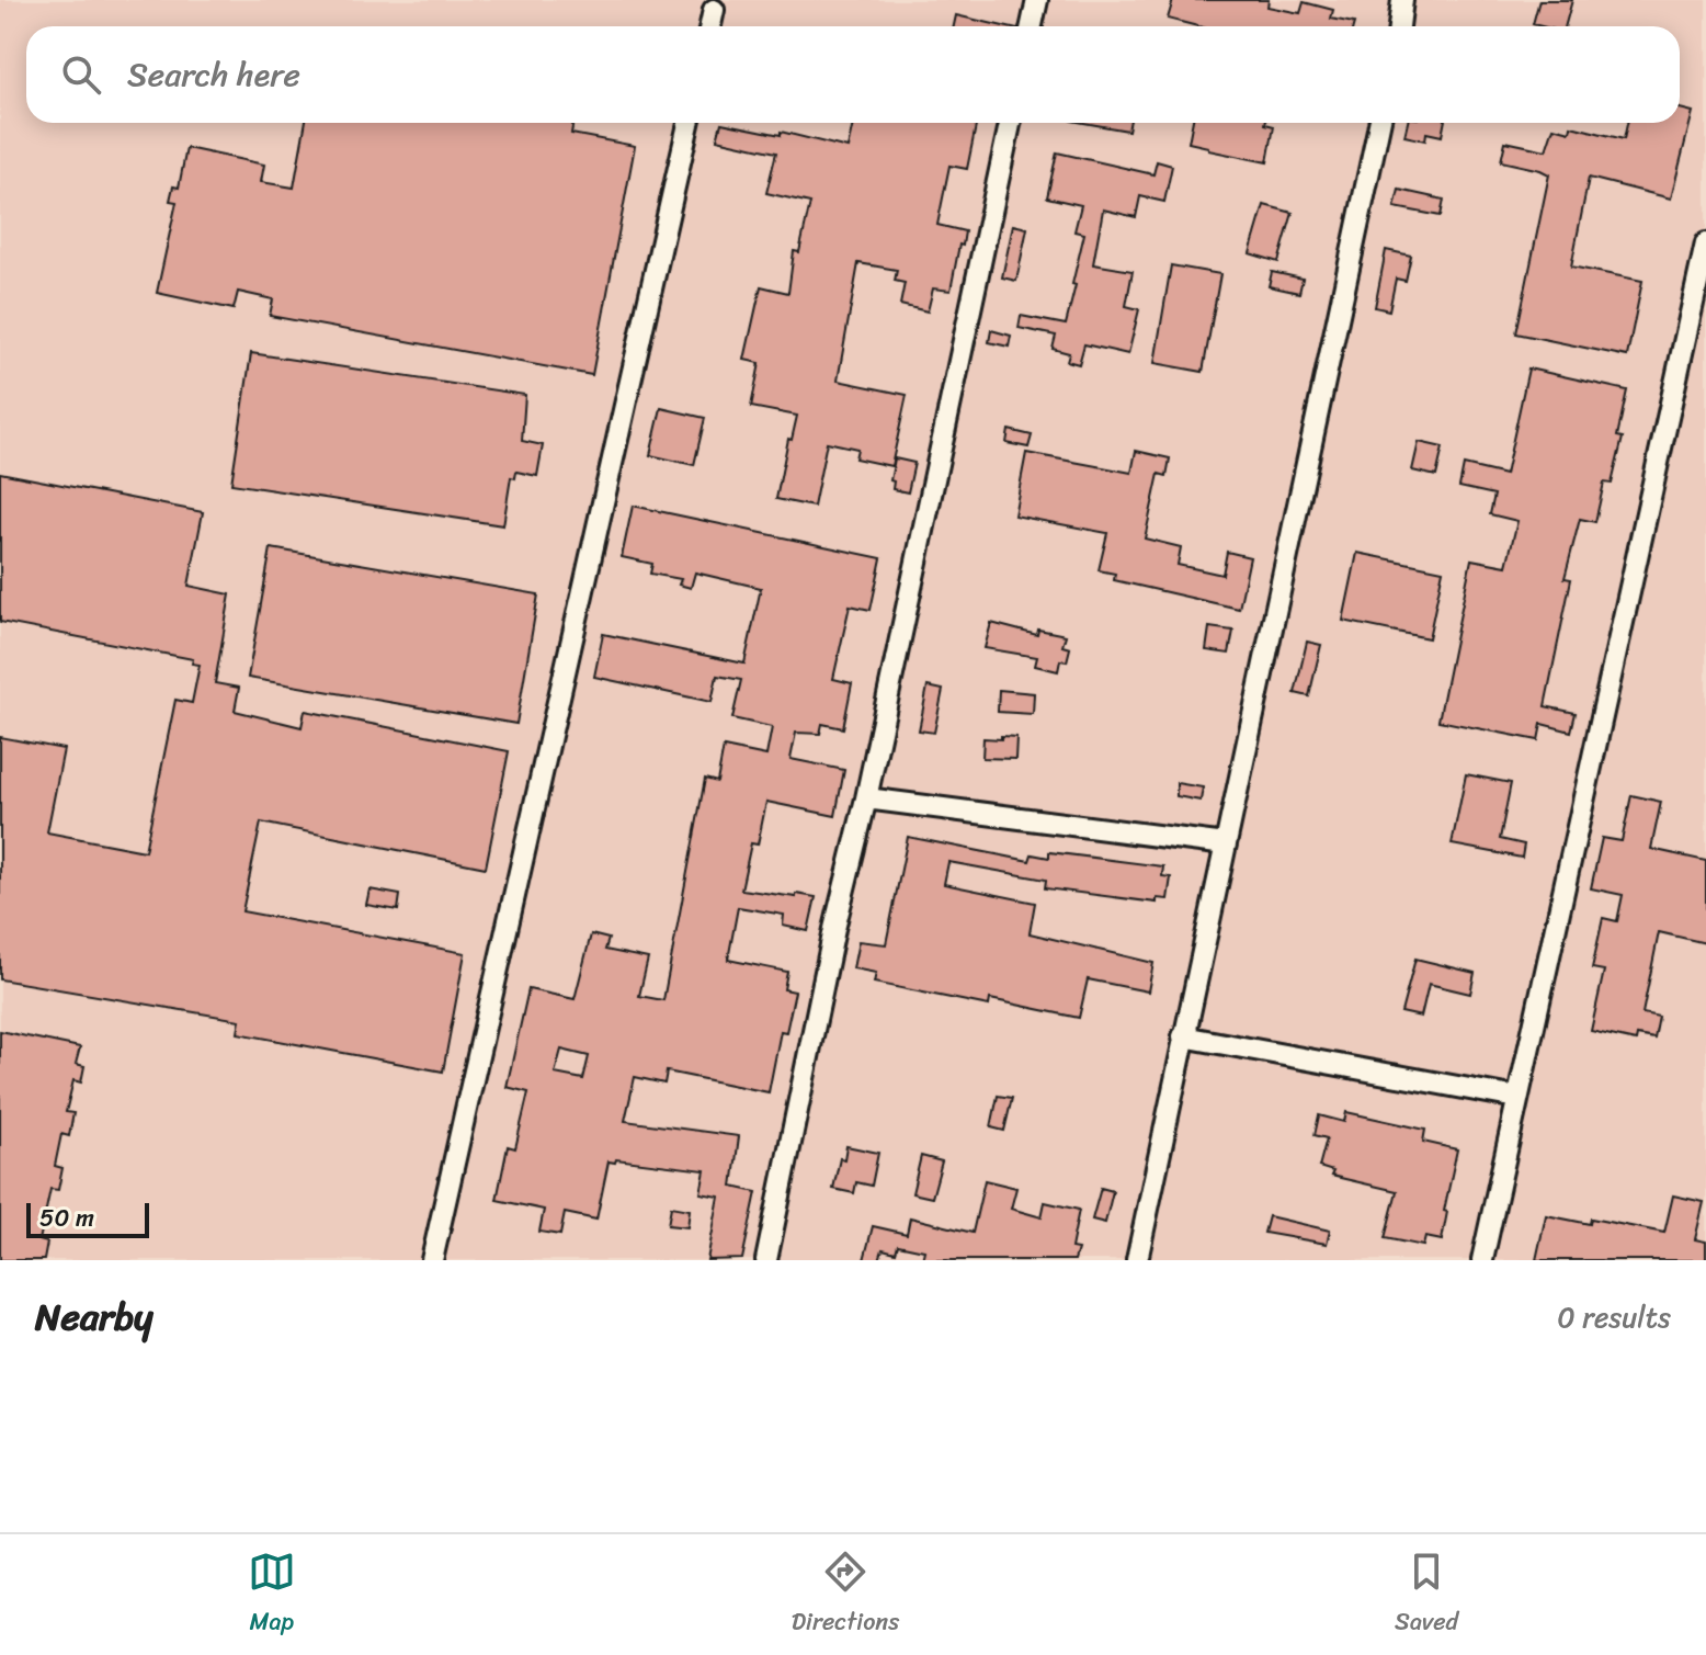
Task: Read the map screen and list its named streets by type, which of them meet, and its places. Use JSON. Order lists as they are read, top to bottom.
{
  "scale_bar": "50 m",
  "page": {
    "search": "Search here",
    "scale": "50 m",
    "heading": ["Nearby", "0 results"],
    "nav": ["Map", "Directions", "Saved"]
  }
}
